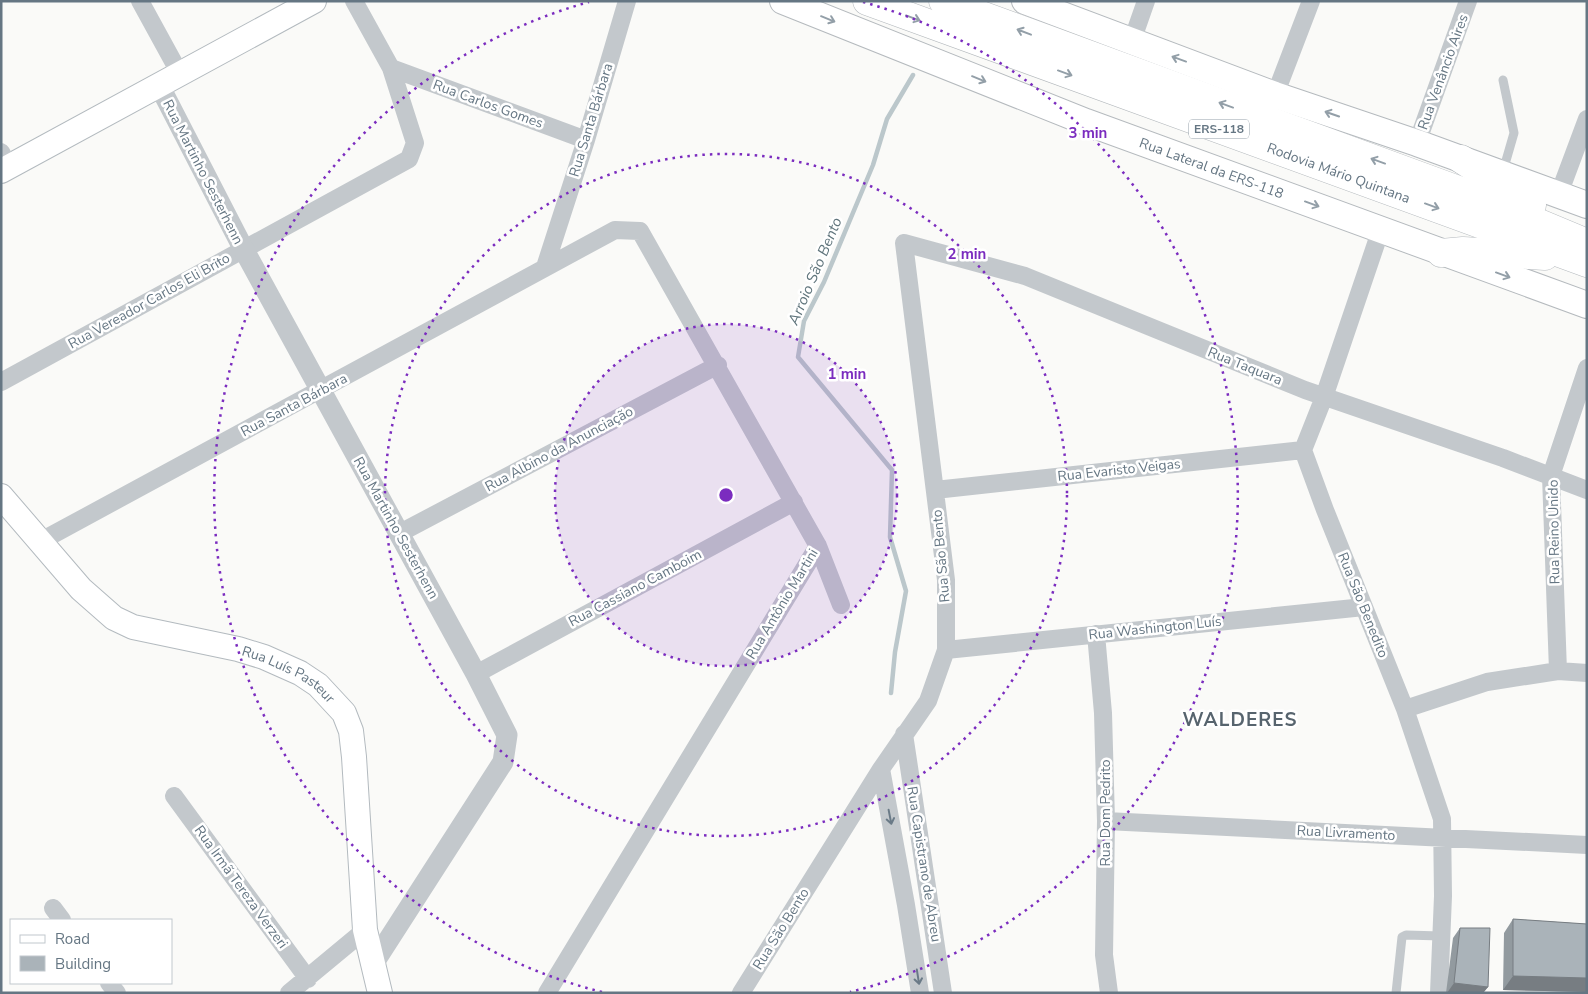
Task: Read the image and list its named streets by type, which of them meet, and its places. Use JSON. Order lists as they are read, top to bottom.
{
  "streets": {
    "highway": ["ERS-118", "Rodovia Mário Quintana"],
    "main road": ["Rua Lateral da ERS-118", "Rua Luís Pasteur"],
    "street": [
      "Rua Venâncio Aires",
      "Rua Carlos Gomes",
      "Rua Santa Bárbara",
      "Rua Martinho Sesterhenn",
      "Rua Vereador Carlos Eli Brito",
      "Rua Taquara",
      "Rua Albino da Anunciação",
      "Rua Evaristo Veigas",
      "Rua Reino Unido",
      "Rua São Bento",
      "Rua Cassiano Camboim",
      "Rua Antônio Martini",
      "Rua São Benedito",
      "Rua Washington Luís",
      "Rua Dom Pedrito",
      "Rua Livramento",
      "Rua Capistrano de Abreu",
      "Rua Irmã Tereza Verzeri"
    ]
  },
  "crossings": [
    ["Rua Carlos Gomes", "Rua Santa Bárbara"],
    ["Rua Carlos Gomes", "Rua Vereador Carlos Eli Brito"],
    ["Rua Santa Bárbara", "Rua Martinho Sesterhenn"],
    ["Rua Santa Bárbara", "Rua Antônio Martini"],
    ["Rua Santa Bárbara", "Rua Luís Pasteur"],
    ["Rua Martinho Sesterhenn", "Rua Vereador Carlos Eli Brito"],
    ["Rua Martinho Sesterhenn", "Rua Albino da Anunciação"],
    ["Rua Martinho Sesterhenn", "Rua Cassiano Camboim"],
    ["Rua Martinho Sesterhenn", "Rua Luís Pasteur"],
    ["Rua Taquara", "Rua Reino Unido"],
    ["Rua Taquara", "Rua São Bento"],
    ["Rua Albino da Anunciação", "Rua Antônio Martini"],
    ["Rua Evaristo Veigas", "Rua São Bento"],
    ["Rua Evaristo Veigas", "Rua São Benedito"],
    ["Rua São Bento", "Rua Washington Luís"],
    ["Rua São Bento", "Rua Capistrano de Abreu"],
    ["Rua Cassiano Camboim", "Rua Antônio Martini"],
    ["Rua São Benedito", "Rua Washington Luís"],
    ["Rua São Benedito", "Rua Livramento"],
    ["Rua Washington Luís", "Rua Dom Pedrito"],
    ["Rua Dom Pedrito", "Rua Livramento"]
  ],
  "districts": ["WALDERES"],
  "water": ["Arroio São Bento"],
  "legend": ["Road", "Building"],
  "rings": ["3 min", "2 min", "1 min"]
}
